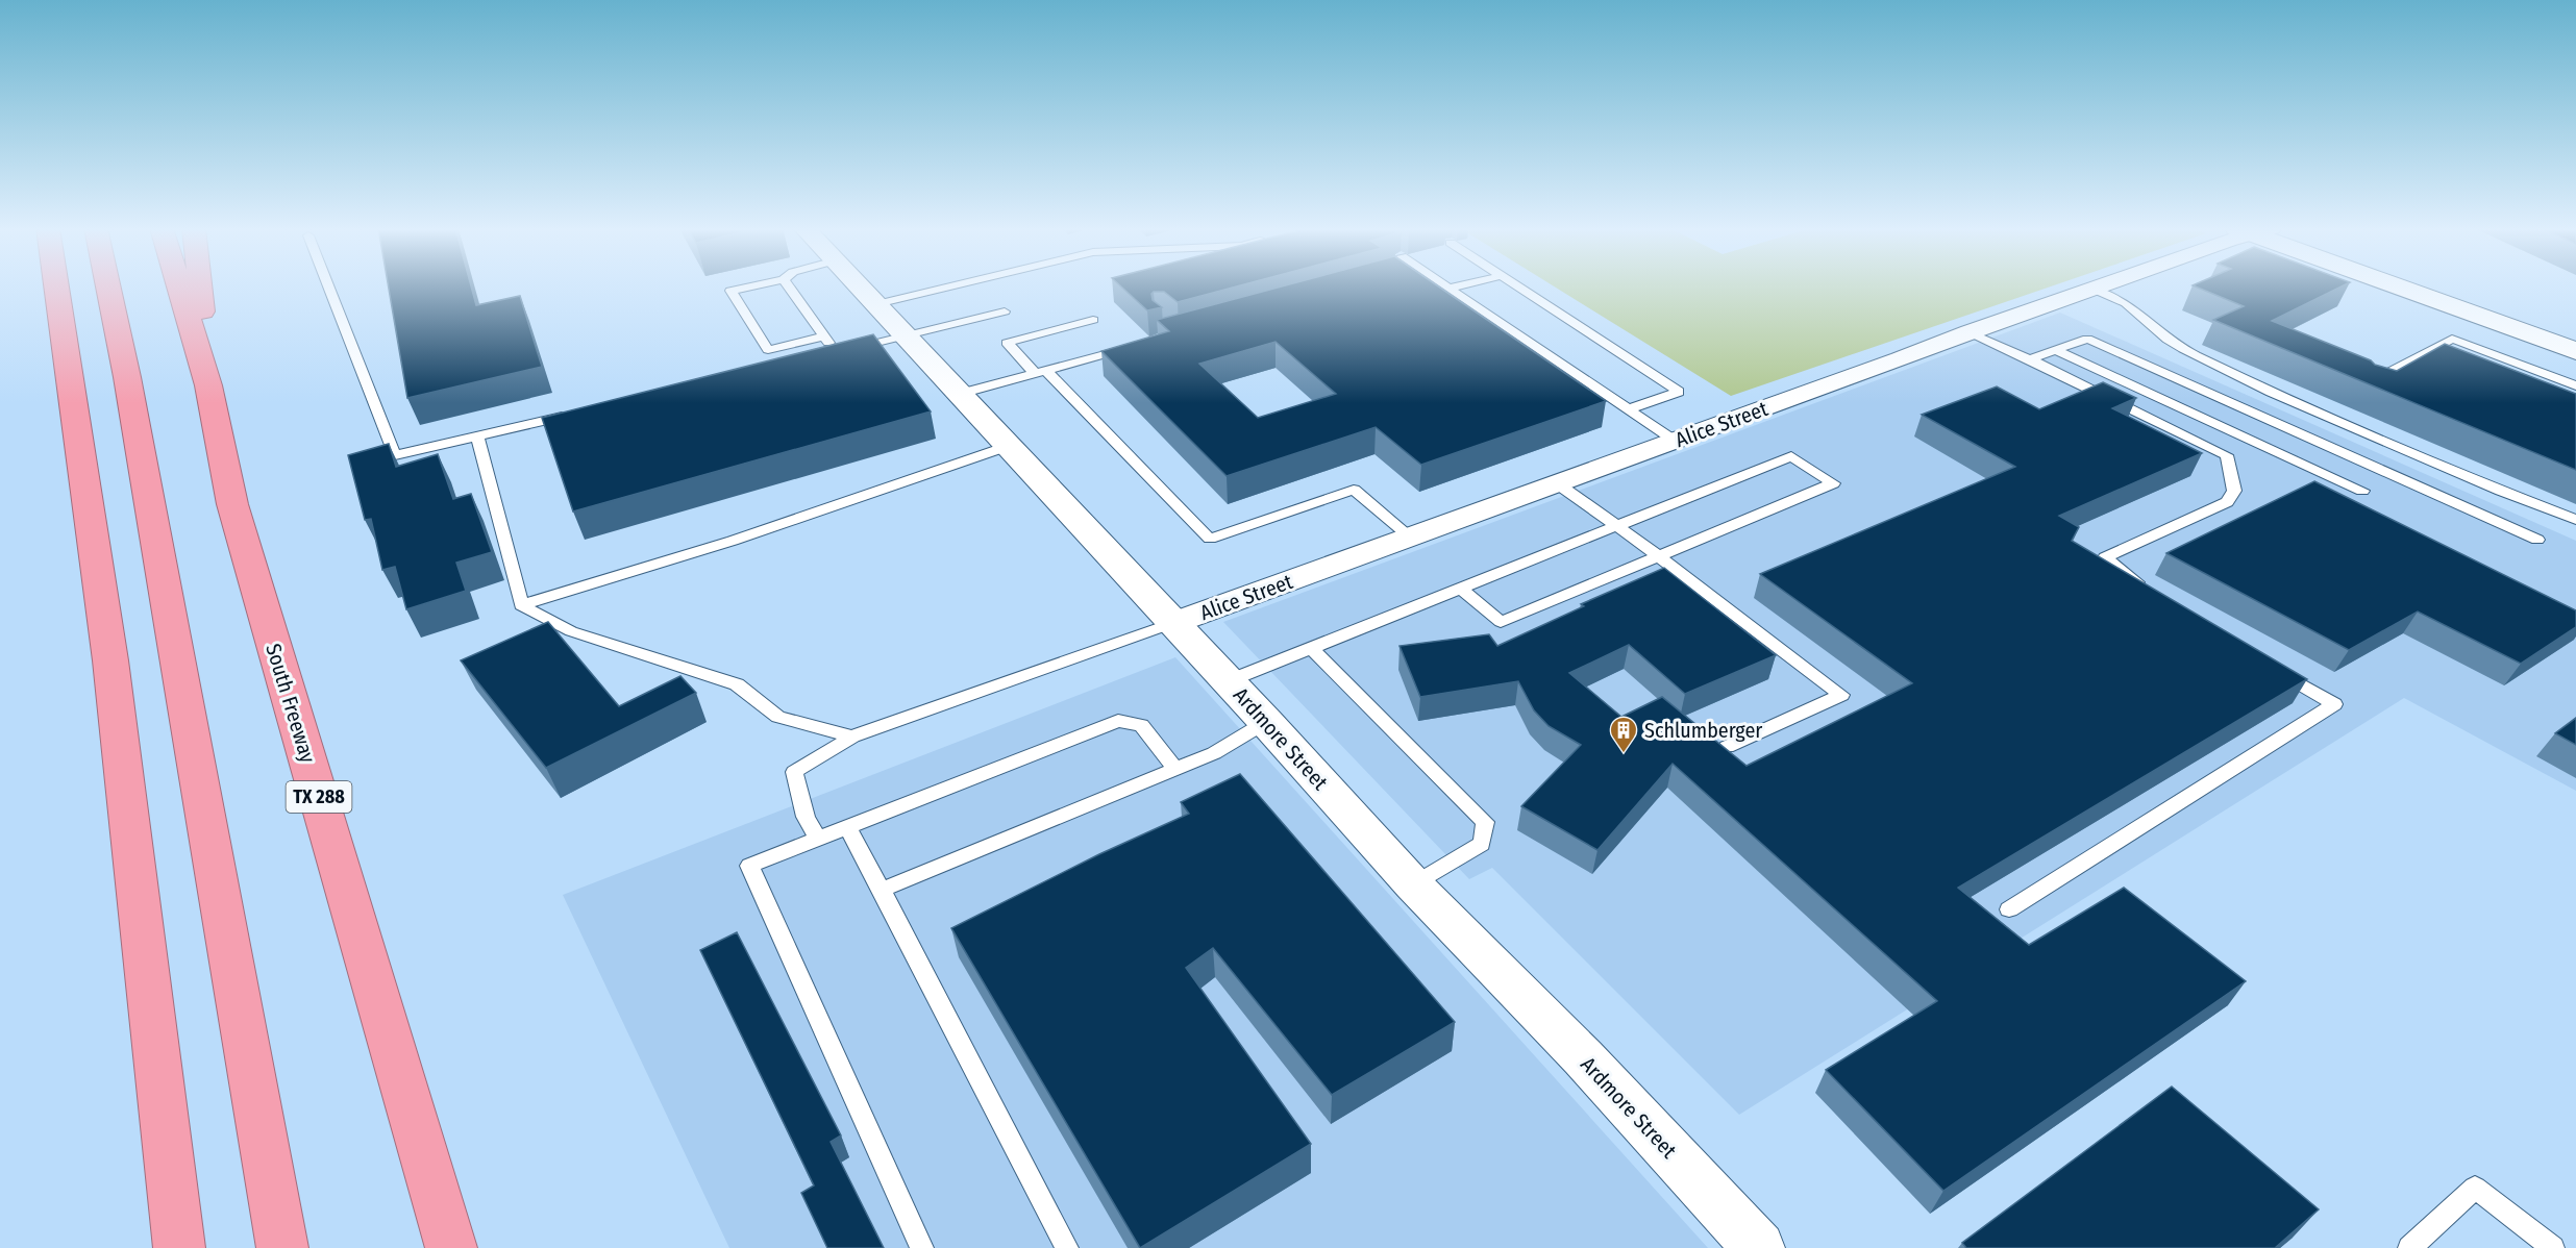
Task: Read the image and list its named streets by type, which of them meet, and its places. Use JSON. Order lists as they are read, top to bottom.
{
  "streets": {
    "highway": ["South Freeway", "TX 288"],
    "street": ["Alice Street", "Ardmore Street"]
  },
  "crossings": [
    ["Alice Street", "Ardmore Street"]
  ],
  "places": {
    "building": ["Schlumberger"]
  }
}
